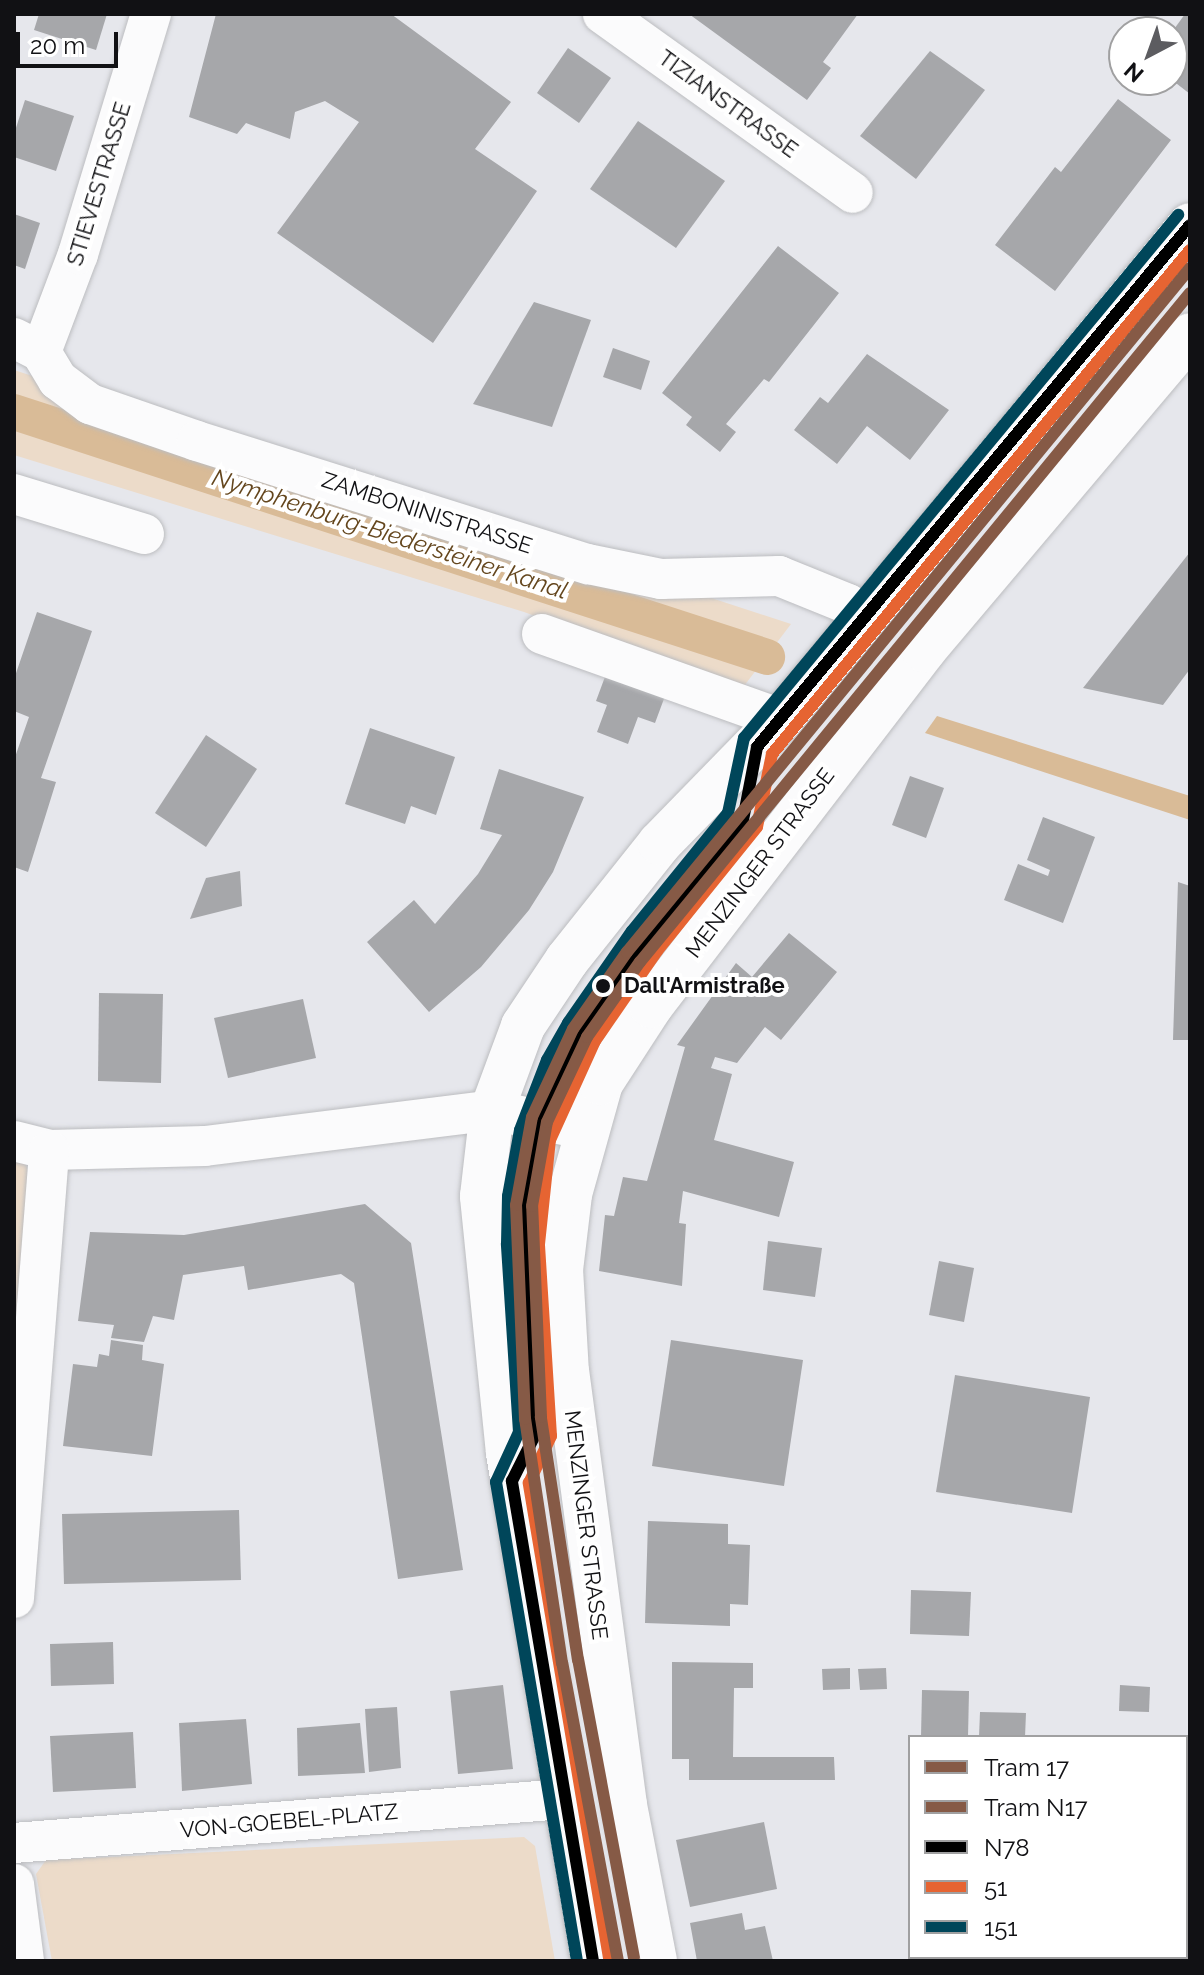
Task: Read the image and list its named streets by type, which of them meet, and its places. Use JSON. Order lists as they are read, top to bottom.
{
  "streets": {
    "main road": ["MENZINGER STRASSE"],
    "street": [
      "TIZIANSTRASSE",
      "STIEVESTRASSE",
      "ZAMBONINISTRASSE",
      "VON-GOEBEL-PLATZ"
    ]
  },
  "crossings": [
    ["STIEVESTRASSE", "ZAMBONINISTRASSE"]
  ],
  "water": ["Nymphenburg-Biedersteiner Kanal"],
  "places": ["Dall'Armistraße"],
  "lines": [
    "transit line 151",
    "transit line N78",
    "transit line 51",
    "tram line 17",
    "tram line N17"
  ],
  "legend": [
    "Tram 17",
    "Tram N17",
    "N78",
    "51",
    "151"
  ],
  "scale_bar": "20 m",
  "north": "bottom left"
}
